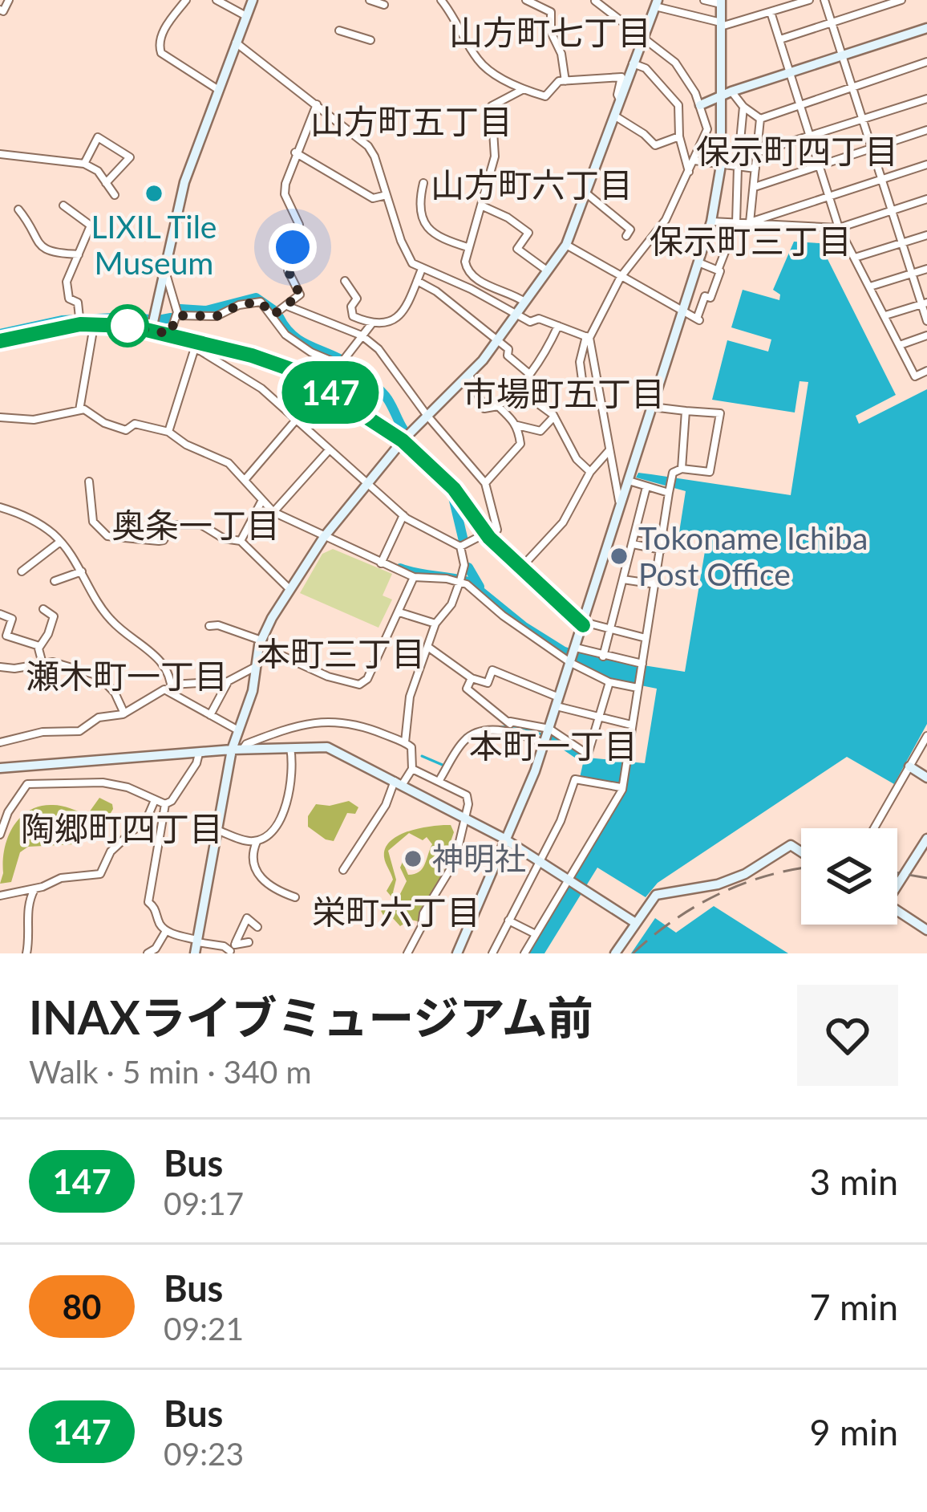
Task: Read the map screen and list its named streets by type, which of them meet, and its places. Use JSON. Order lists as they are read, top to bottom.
{
  "districts": [
    "山方町七丁目",
    "山方町五丁目",
    "保示町四丁目",
    "山方町六丁目",
    "保示町三丁目",
    "市場町五丁目",
    "奥条一丁目",
    "本町三丁目",
    "瀬木町一丁目",
    "本町一丁目",
    "陶郷町四丁目",
    "栄町六丁目"
  ],
  "places": ["LIXIL Tile Museum", "Tokoname Ichiba Post Office", "神明社"],
  "lines": ["bus line 147"],
  "page": {
    "on_map": "147",
    "heading": ["INAXライブミュージアム前", "Walk · 5 min · 340 m"],
    "list": [
      {
        "mark": "147",
        "name": "Bus",
        "note": "09:17",
        "value": "3 min"
      },
      {
        "mark": "80",
        "name": "Bus",
        "note": "09:21",
        "value": "7 min"
      },
      {
        "mark": "147",
        "name": "Bus",
        "note": "09:23",
        "value": "9 min"
      }
    ]
  }
}
